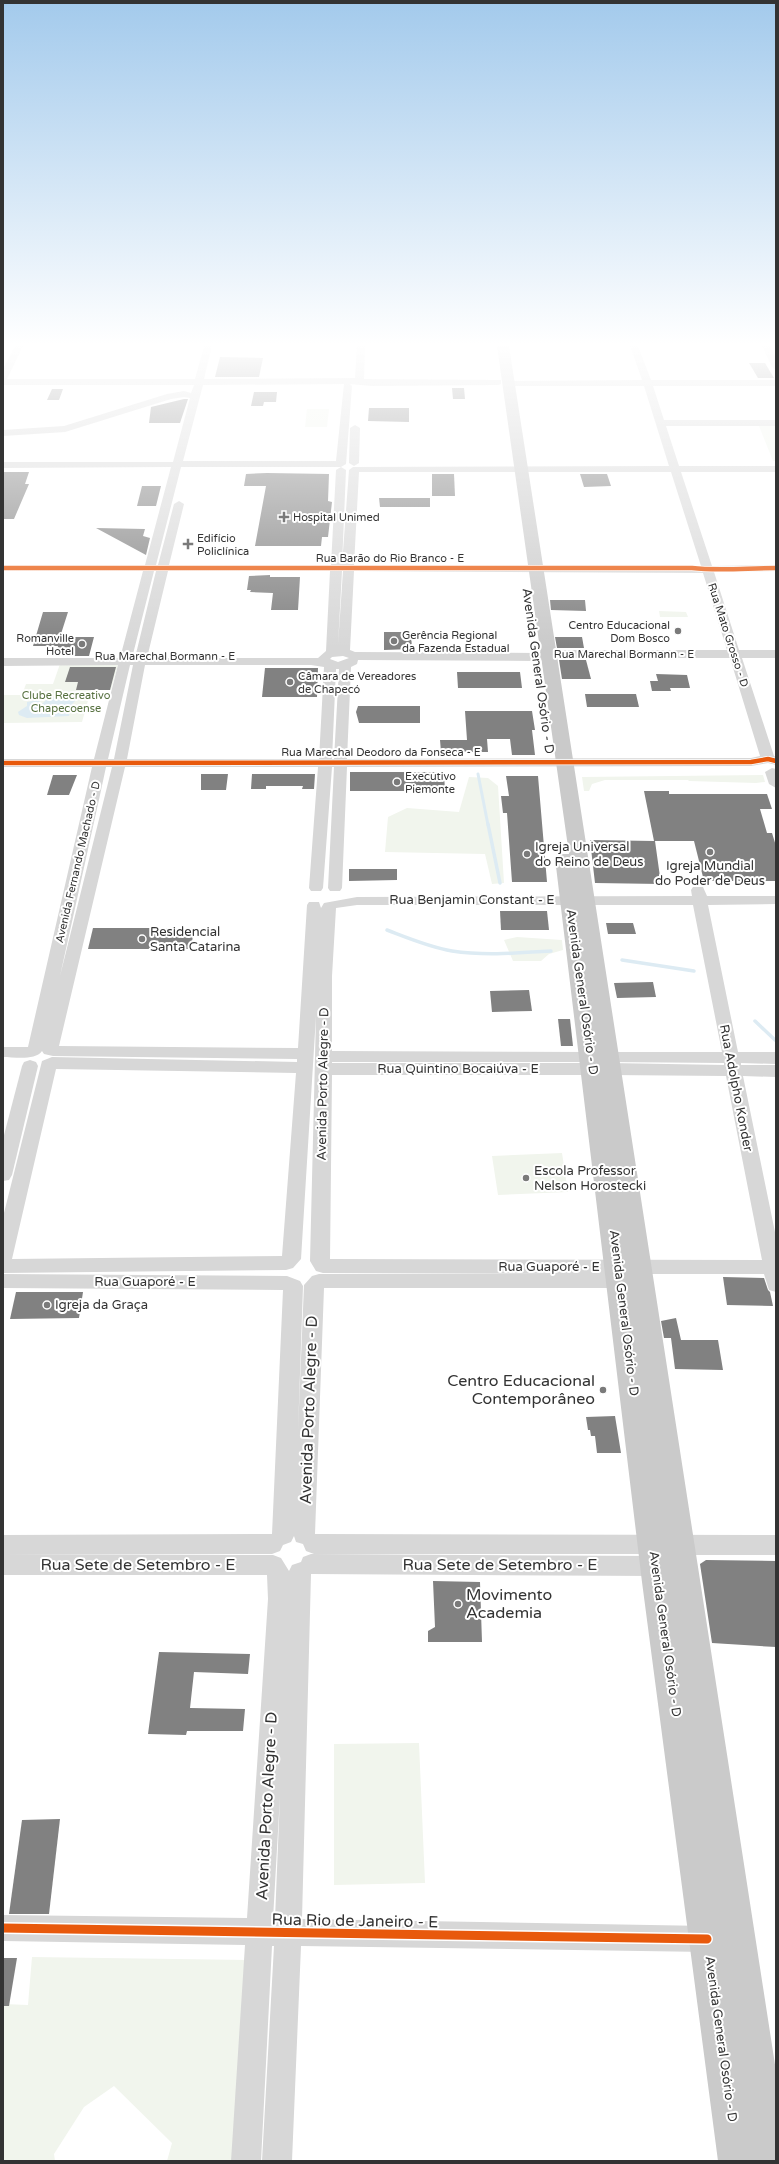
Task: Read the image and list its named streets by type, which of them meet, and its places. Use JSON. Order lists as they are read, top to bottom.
{
  "streets": {
    "main road": ["Avenida General Osório - D"],
    "street": [
      "Rua Barão do Rio Branco - E",
      "Rua Mato Grosso - D",
      "Rua Marechal Bormann - E",
      "Rua Marechal Deodoro da Fonseca - E",
      "Avenida Fernando Machado - D",
      "Rua Benjamin Constant - E",
      "Rua Quintino Bocaiúva - E",
      "Avenida Porto Alegre - D",
      "Rua Adolpho Konder",
      "Rua Guaporé - E",
      "Rua Sete de Setembro - E",
      "Rua Rio de Janeiro - E"
    ]
  },
  "crossings": [
    ["Rua Barão do Rio Branco - E", "Rua Mato Grosso - D"],
    ["Rua Barão do Rio Branco - E", "Avenida General Osório - D"],
    ["Rua Barão do Rio Branco - E", "Avenida Fernando Machado - D"],
    ["Rua Barão do Rio Branco - E", "Avenida Porto Alegre - D"],
    ["Rua Mato Grosso - D", "Rua Marechal Bormann - E"],
    ["Rua Mato Grosso - D", "Rua Marechal Deodoro da Fonseca - E"],
    ["Rua Marechal Bormann - E", "Avenida General Osório - D"],
    ["Rua Marechal Bormann - E", "Avenida Fernando Machado - D"],
    ["Rua Marechal Bormann - E", "Avenida Porto Alegre - D"],
    ["Avenida General Osório - D", "Rua Marechal Deodoro da Fonseca - E"],
    ["Avenida General Osório - D", "Rua Benjamin Constant - E"],
    ["Avenida General Osório - D", "Rua Quintino Bocaiúva - E"],
    ["Avenida General Osório - D", "Rua Guaporé - E"],
    ["Avenida General Osório - D", "Rua Sete de Setembro - E"],
    ["Avenida General Osório - D", "Rua Rio de Janeiro - E"],
    ["Rua Marechal Deodoro da Fonseca - E", "Avenida Fernando Machado - D"],
    ["Rua Marechal Deodoro da Fonseca - E", "Avenida Porto Alegre - D"],
    ["Rua Benjamin Constant - E", "Avenida Porto Alegre - D"],
    ["Rua Benjamin Constant - E", "Rua Adolpho Konder"],
    ["Rua Quintino Bocaiúva - E", "Avenida Porto Alegre - D"],
    ["Rua Quintino Bocaiúva - E", "Rua Adolpho Konder"],
    ["Avenida Porto Alegre - D", "Rua Guaporé - E"],
    ["Avenida Porto Alegre - D", "Rua Sete de Setembro - E"],
    ["Avenida Porto Alegre - D", "Rua Rio de Janeiro - E"],
    ["Rua Adolpho Konder", "Rua Guaporé - E"]
  ],
  "parks": ["Clube Recreativo Chapecoense"],
  "places": {
    "health": ["Hospital Unimed", "Edifício Policlínica"],
    "other": [
      "Centro Educacional Dom Bosco",
      "Gerência Regional da Fazenda Estadual",
      "Romanville Hotel",
      "Câmara de Vereadores de Chapecó",
      "Executivo Piemonte",
      "Igreja Mundial do Poder de Deus",
      "Igreja Universal do Reino de Deus",
      "Residencial Santa Catarina",
      "Escola Professor Nelson Horostecki",
      "Igreja da Graça",
      "Centro Educacional Contemporâneo",
      "Movimento Academia"
    ]
  }
}
